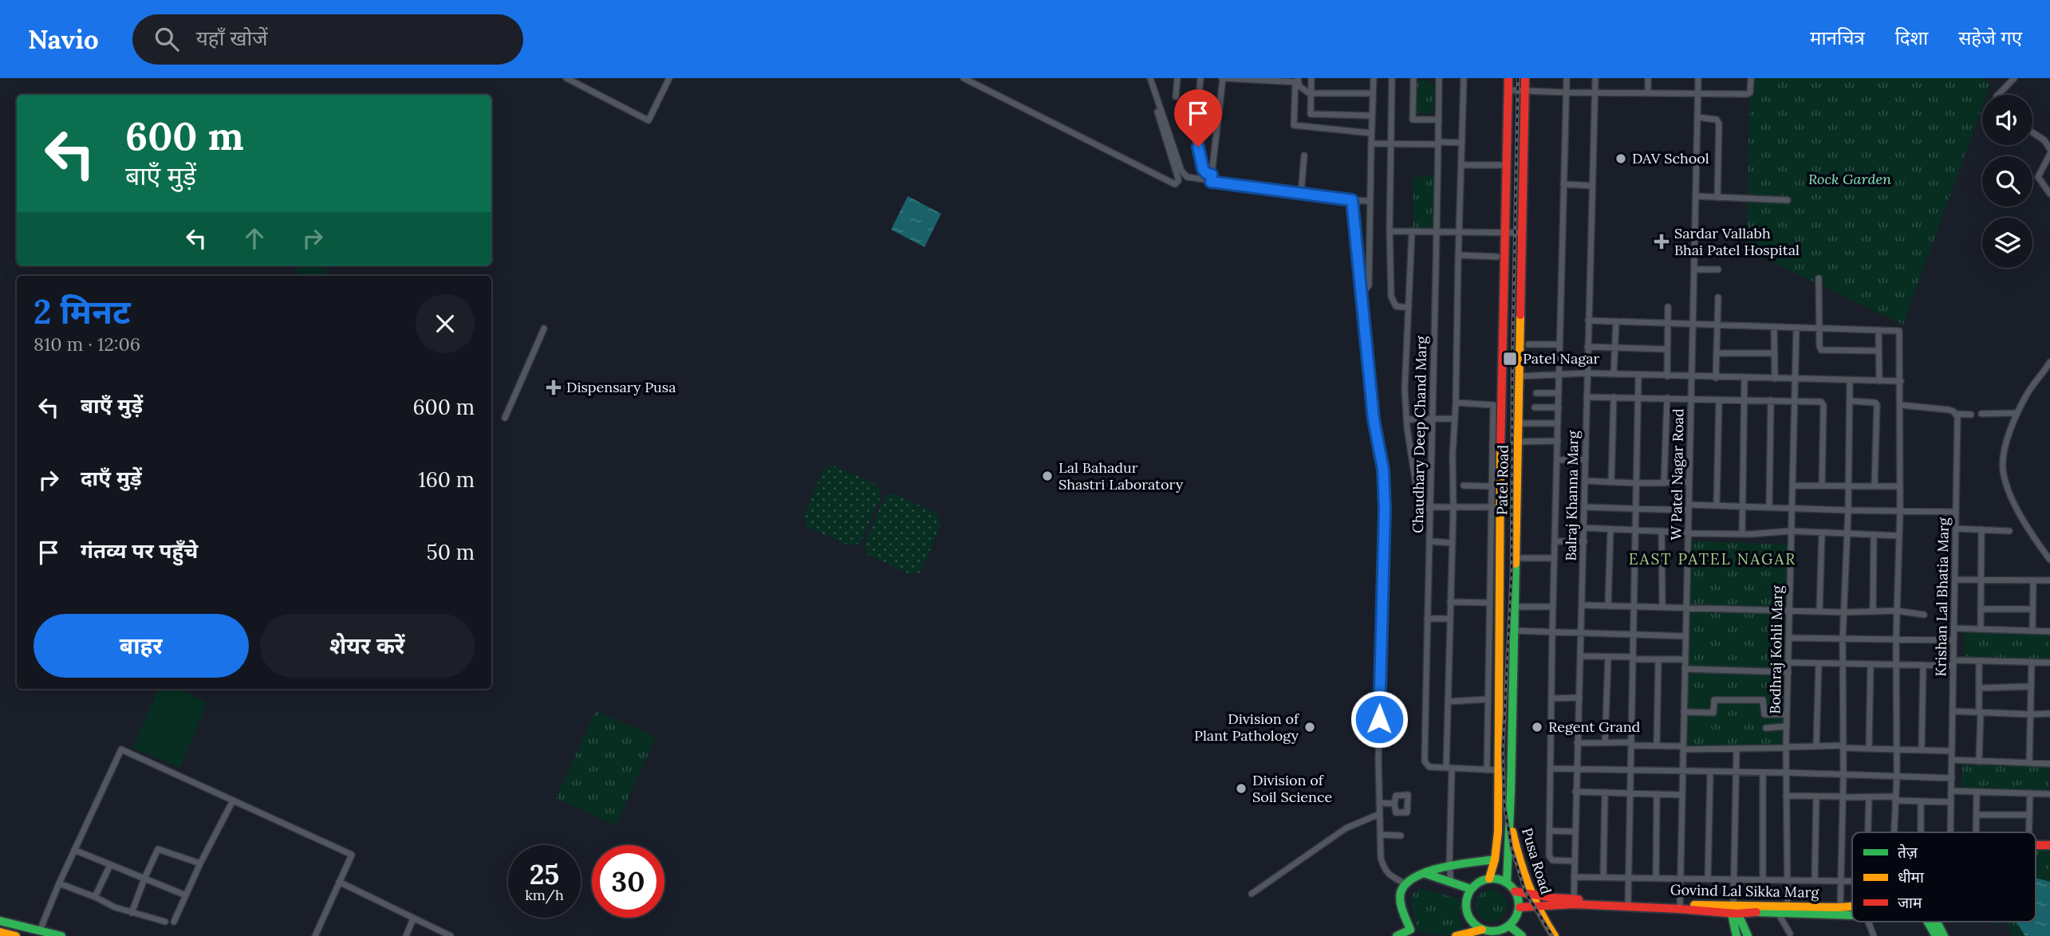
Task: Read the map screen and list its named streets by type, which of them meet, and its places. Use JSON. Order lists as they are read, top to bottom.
{
  "streets": {
    "main road": ["Patel Road", "Pusa Road", "Govind Lal Sikka Marg"],
    "street": [
      "Chaudhary Deep Chand Marg",
      "W Patel Nagar Road",
      "Balraj Khanna Marg",
      "Krishan Lal Bhatia Marg",
      "Bodhraj Kohli Marg"
    ]
  },
  "crossings": [
    ["W Patel Nagar Road", "Govind Lal Sikka Marg"],
    ["Patel Road", "Pusa Road"],
    ["Patel Road", "Govind Lal Sikka Marg"],
    ["Balraj Khanna Marg", "Govind Lal Sikka Marg"],
    ["Bodhraj Kohli Marg", "Govind Lal Sikka Marg"],
    ["Pusa Road", "Govind Lal Sikka Marg"]
  ],
  "districts": ["EAST PATEL NAGAR"],
  "parks": ["Rock Garden"],
  "places": {
    "other": [
      "DAV School",
      "Lal Bahadur Shastri Laboratory",
      "Division of Plant Pathology",
      "Regent Grand",
      "Division of Soil Science"
    ],
    "health": ["Sardar Vallabh Bhai Patel Hospital", "Dispensary Pusa"],
    "transit": ["Patel Nagar"]
  },
  "legend": ["तेज़", "धीमा", "जाम"],
  "page": {
    "header": "Navio",
    "search": "यहाँ खोजें",
    "nav": ["मानचित्र", "दिशा", "सहेजे गए"],
    "turn": ["600 m", "बाएँ मुड़ें"],
    "heading": ["2 मिनट", "810 m · 12:06"],
    "list": [
      {
        "name": "बाएँ मुड़ें",
        "value": "600 m"
      },
      {
        "name": "दाएँ मुड़ें",
        "value": "160 m"
      },
      {
        "name": "गंतव्य पर पहुँचे",
        "value": "50 m"
      }
    ],
    "buttons": ["बाहर", "शेयर करें"],
    "speed": "25 km/h",
    "limit": "30"
  }
}
